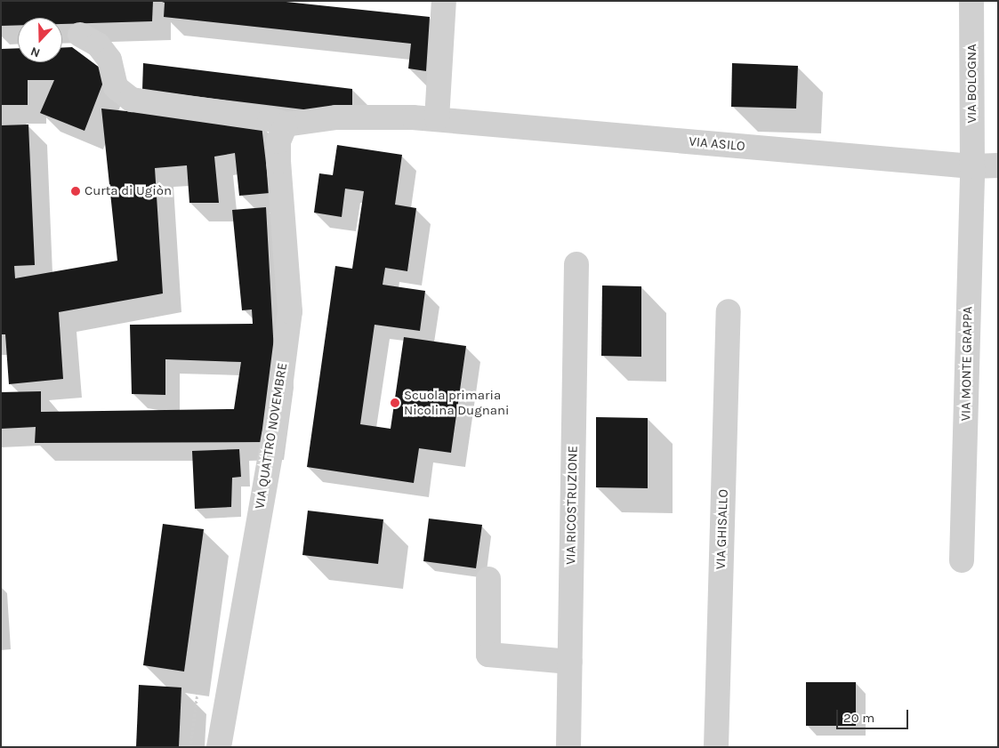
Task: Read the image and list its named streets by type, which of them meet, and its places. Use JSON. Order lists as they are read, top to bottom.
{
  "streets": {
    "street": [
      "VIA BOLOGNA",
      "VIA ASILO",
      "VIA MONTE GRAPPA",
      "VIA QUATTRO NOVEMBRE",
      "VIA RICOSTRUZIONE",
      "VIA GHISALLO"
    ]
  },
  "crossings": [
    ["VIA BOLOGNA", "VIA ASILO"],
    ["VIA BOLOGNA", "VIA MONTE GRAPPA"],
    ["VIA ASILO", "VIA MONTE GRAPPA"],
    ["VIA ASILO", "VIA QUATTRO NOVEMBRE"]
  ],
  "places": ["Curta di Ugiòn", "Scuola primaria Nicolina Dugnani"],
  "scale_bar": "20 m",
  "north": "bottom"
}
